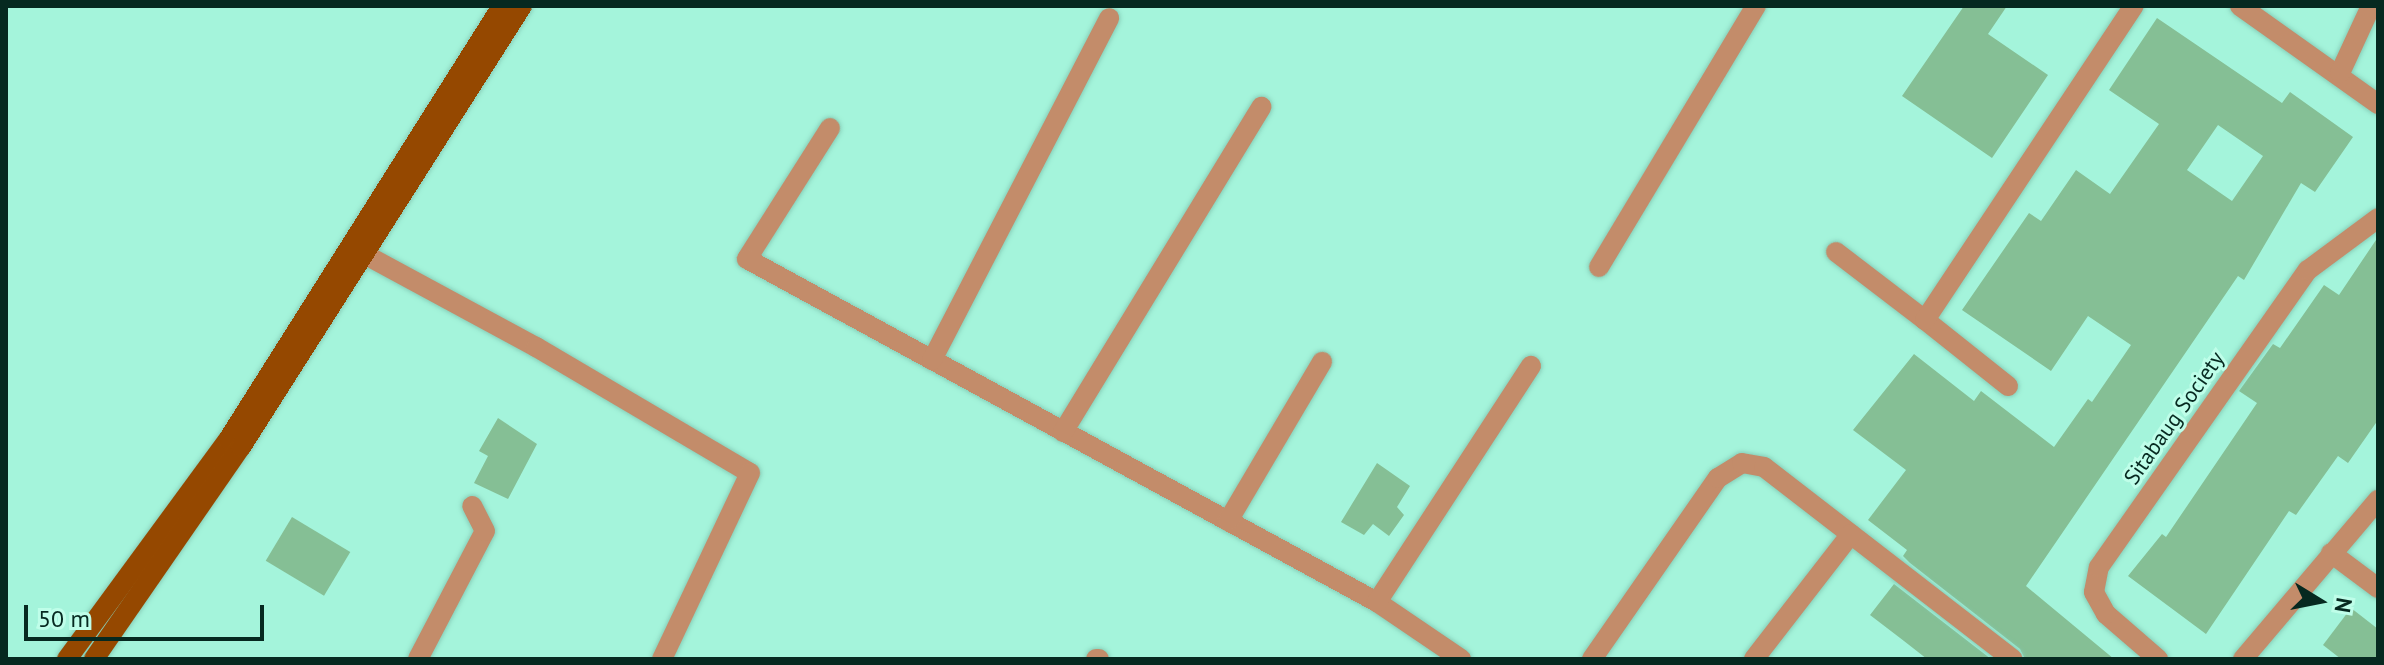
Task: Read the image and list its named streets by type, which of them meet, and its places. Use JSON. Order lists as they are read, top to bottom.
{
  "streets": {
    "street": ["Sitabaug Society"]
  },
  "scale_bar": "50 m",
  "north": "right"
}
